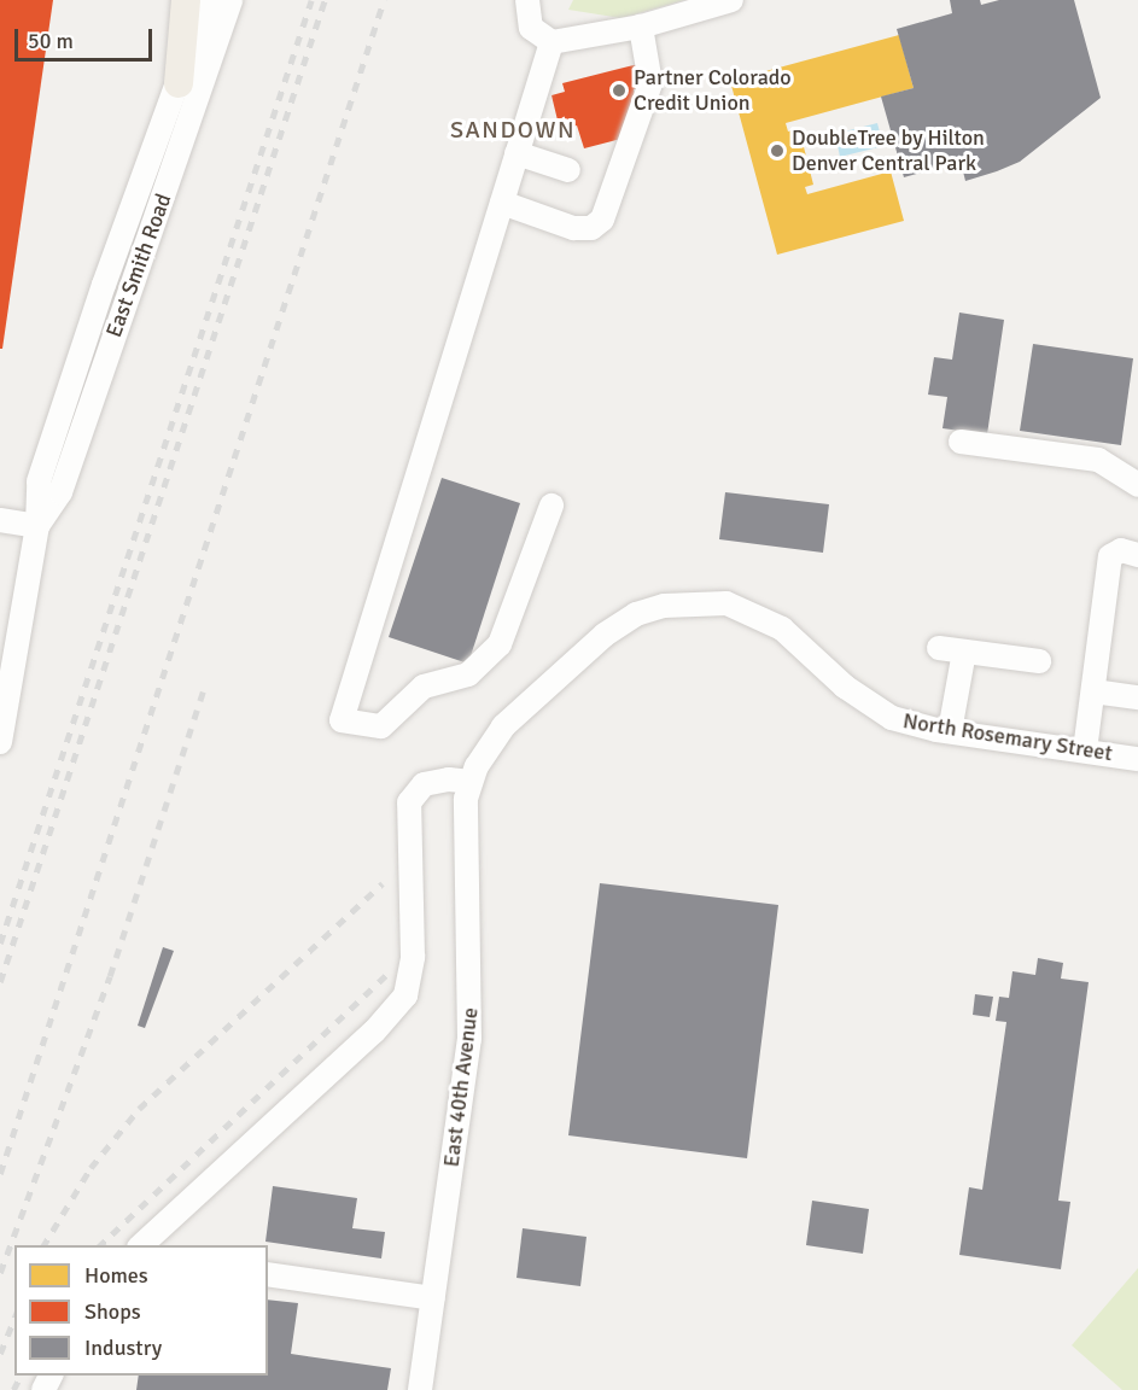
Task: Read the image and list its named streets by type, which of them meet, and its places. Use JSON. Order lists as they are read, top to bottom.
{
  "streets": {
    "street": ["East Smith Road", "North Rosemary Street", "East 40th Avenue"]
  },
  "crossings": [
    ["North Rosemary Street", "East 40th Avenue"]
  ],
  "districts": ["SANDOWN"],
  "places": ["Partner Colorado Credit Union", "DoubleTree by Hilton Denver Central Park"],
  "legend": ["Homes", "Shops", "Industry"],
  "scale_bar": "50 m"
}
